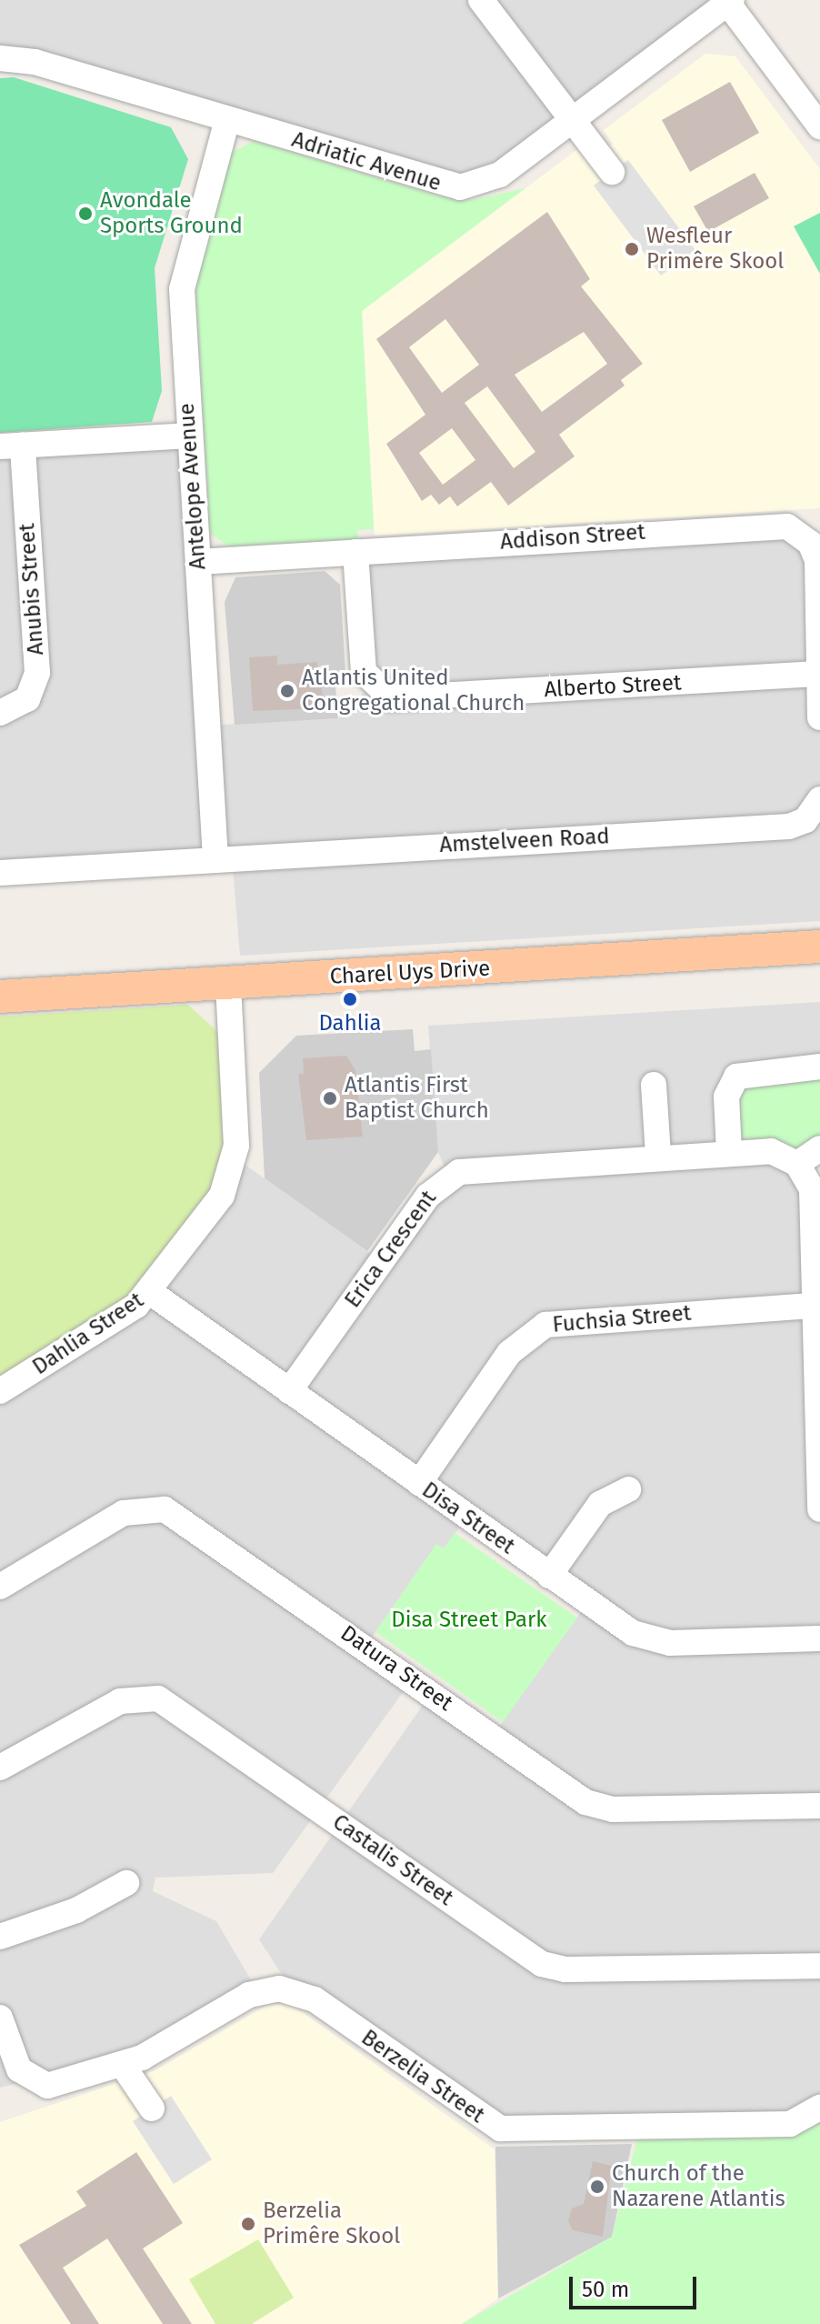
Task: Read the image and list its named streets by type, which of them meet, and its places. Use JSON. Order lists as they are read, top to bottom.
{
  "streets": {
    "main road": ["Charel Uys Drive"],
    "street": [
      "Adriatic Avenue",
      "Antelope Avenue",
      "Addison Street",
      "Anubis Street",
      "Alberto Street",
      "Amstelveen Road",
      "Erica Crescent",
      "Fuchsia Street",
      "Dahlia Street",
      "Disa Street",
      "Datura Street",
      "Castalis Street",
      "Berzelia Street"
    ]
  },
  "crossings": [
    ["Adriatic Avenue", "Antelope Avenue"],
    ["Antelope Avenue", "Addison Street"],
    ["Antelope Avenue", "Amstelveen Road"],
    ["Addison Street", "Alberto Street"],
    ["Charel Uys Drive", "Dahlia Street"],
    ["Erica Crescent", "Disa Street"],
    ["Fuchsia Street", "Disa Street"],
    ["Dahlia Street", "Disa Street"]
  ],
  "parks": ["Disa Street Park"],
  "places": [
    "Avondale Sports Ground",
    "Wesfleur Primêre Skool",
    "Atlantis United Congregational Church",
    "Dahlia",
    "Atlantis First Baptist Church",
    "Church of the Nazarene Atlantis",
    "Berzelia Primêre Skool"
  ],
  "scale_bar": "50 m"
}
